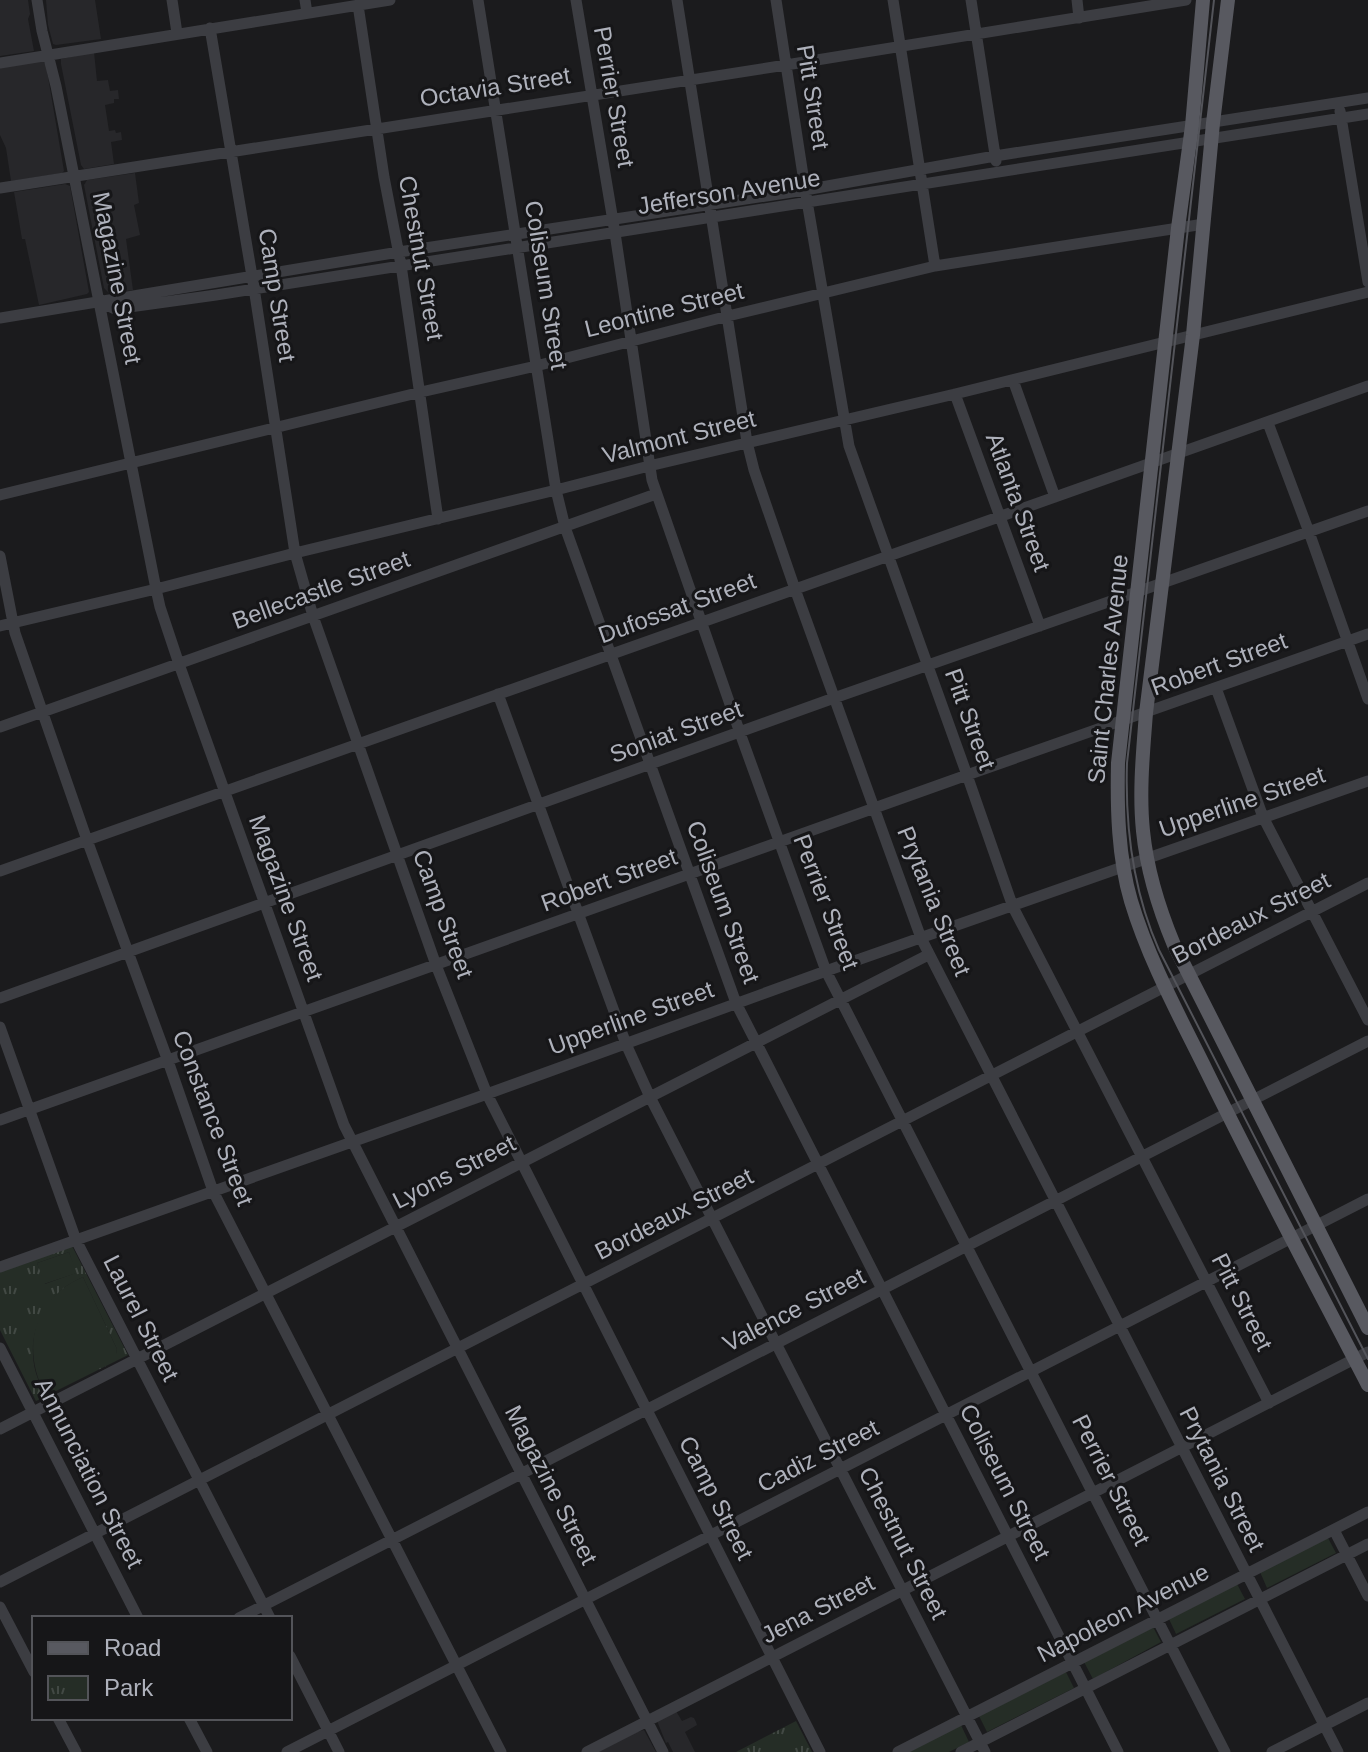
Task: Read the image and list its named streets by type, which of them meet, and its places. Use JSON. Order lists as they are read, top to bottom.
{
  "streets": {
    "main road": ["Saint Charles Avenue"],
    "street": [
      "Octavia Street",
      "Perrier Street",
      "Pitt Street",
      "Jefferson Avenue",
      "Chestnut Street",
      "Magazine Street",
      "Coliseum Street",
      "Camp Street",
      "Leontine Street",
      "Valmont Street",
      "Atlanta Street",
      "Bellecastle Street",
      "Dufossat Street",
      "Robert Street",
      "Soniat Street",
      "Upperline Street",
      "Prytania Street",
      "Bordeaux Street",
      "Constance Street",
      "Lyons Street",
      "Valence Street",
      "Laurel Street",
      "Cadiz Street",
      "Annunciation Street",
      "Jena Street",
      "Napoleon Avenue"
    ]
  },
  "crossings": [
    ["Octavia Street", "Perrier Street"],
    ["Octavia Street", "Pitt Street"],
    ["Octavia Street", "Chestnut Street"],
    ["Octavia Street", "Magazine Street"],
    ["Octavia Street", "Coliseum Street"],
    ["Octavia Street", "Camp Street"],
    ["Octavia Street", "Prytania Street"],
    ["Perrier Street", "Jefferson Avenue"],
    ["Perrier Street", "Leontine Street"],
    ["Perrier Street", "Valmont Street"],
    ["Perrier Street", "Bellecastle Street"],
    ["Perrier Street", "Dufossat Street"],
    ["Perrier Street", "Robert Street"],
    ["Perrier Street", "Soniat Street"],
    ["Perrier Street", "Upperline Street"],
    ["Perrier Street", "Bordeaux Street"],
    ["Perrier Street", "Lyons Street"],
    ["Perrier Street", "Valence Street"],
    ["Perrier Street", "Cadiz Street"],
    ["Perrier Street", "Jena Street"],
    ["Perrier Street", "Napoleon Avenue"],
    ["Pitt Street", "Jefferson Avenue"],
    ["Pitt Street", "Leontine Street"],
    ["Pitt Street", "Valmont Street"],
    ["Pitt Street", "Dufossat Street"],
    ["Pitt Street", "Robert Street"],
    ["Pitt Street", "Soniat Street"],
    ["Pitt Street", "Upperline Street"],
    ["Pitt Street", "Bordeaux Street"],
    ["Pitt Street", "Valence Street"],
    ["Pitt Street", "Cadiz Street"],
    ["Pitt Street", "Jena Street"],
    ["Jefferson Avenue", "Chestnut Street"],
    ["Jefferson Avenue", "Magazine Street"],
    ["Jefferson Avenue", "Coliseum Street"],
    ["Jefferson Avenue", "Camp Street"],
    ["Jefferson Avenue", "Saint Charles Avenue"],
    ["Jefferson Avenue", "Prytania Street"],
    ["Chestnut Street", "Leontine Street"],
    ["Chestnut Street", "Valmont Street"],
    ["Chestnut Street", "Dufossat Street"],
    ["Chestnut Street", "Robert Street"],
    ["Chestnut Street", "Soniat Street"],
    ["Chestnut Street", "Upperline Street"],
    ["Chestnut Street", "Bordeaux Street"],
    ["Chestnut Street", "Lyons Street"],
    ["Chestnut Street", "Valence Street"],
    ["Chestnut Street", "Cadiz Street"],
    ["Chestnut Street", "Jena Street"],
    ["Chestnut Street", "Napoleon Avenue"],
    ["Magazine Street", "Leontine Street"],
    ["Magazine Street", "Valmont Street"],
    ["Magazine Street", "Bellecastle Street"],
    ["Magazine Street", "Dufossat Street"],
    ["Magazine Street", "Robert Street"],
    ["Magazine Street", "Soniat Street"],
    ["Magazine Street", "Upperline Street"],
    ["Magazine Street", "Bordeaux Street"],
    ["Magazine Street", "Lyons Street"],
    ["Magazine Street", "Valence Street"],
    ["Magazine Street", "Cadiz Street"],
    ["Magazine Street", "Jena Street"],
    ["Coliseum Street", "Leontine Street"],
    ["Coliseum Street", "Valmont Street"],
    ["Coliseum Street", "Bellecastle Street"],
    ["Coliseum Street", "Dufossat Street"],
    ["Coliseum Street", "Robert Street"],
    ["Coliseum Street", "Soniat Street"],
    ["Coliseum Street", "Upperline Street"],
    ["Coliseum Street", "Bordeaux Street"],
    ["Coliseum Street", "Lyons Street"],
    ["Coliseum Street", "Valence Street"],
    ["Coliseum Street", "Cadiz Street"],
    ["Coliseum Street", "Jena Street"],
    ["Coliseum Street", "Napoleon Avenue"],
    ["Camp Street", "Leontine Street"],
    ["Camp Street", "Valmont Street"],
    ["Camp Street", "Bellecastle Street"],
    ["Camp Street", "Dufossat Street"],
    ["Camp Street", "Robert Street"],
    ["Camp Street", "Soniat Street"],
    ["Camp Street", "Upperline Street"],
    ["Camp Street", "Bordeaux Street"],
    ["Camp Street", "Lyons Street"],
    ["Camp Street", "Valence Street"],
    ["Camp Street", "Cadiz Street"],
    ["Camp Street", "Jena Street"],
    ["Leontine Street", "Saint Charles Avenue"],
    ["Leontine Street", "Prytania Street"],
    ["Valmont Street", "Atlanta Street"],
    ["Valmont Street", "Saint Charles Avenue"],
    ["Valmont Street", "Prytania Street"],
    ["Valmont Street", "Constance Street"],
    ["Atlanta Street", "Dufossat Street"],
    ["Atlanta Street", "Soniat Street"],
    ["Bellecastle Street", "Constance Street"],
    ["Dufossat Street", "Saint Charles Avenue"],
    ["Dufossat Street", "Prytania Street"],
    ["Dufossat Street", "Constance Street"],
    ["Robert Street", "Saint Charles Avenue"],
    ["Robert Street", "Prytania Street"],
    ["Robert Street", "Constance Street"],
    ["Robert Street", "Laurel Street"],
    ["Saint Charles Avenue", "Soniat Street"],
    ["Saint Charles Avenue", "Upperline Street"],
    ["Saint Charles Avenue", "Bordeaux Street"],
    ["Saint Charles Avenue", "Valence Street"],
    ["Saint Charles Avenue", "Cadiz Street"],
    ["Saint Charles Avenue", "Jena Street"],
    ["Soniat Street", "Prytania Street"],
    ["Soniat Street", "Constance Street"],
    ["Upperline Street", "Prytania Street"],
    ["Upperline Street", "Constance Street"],
    ["Upperline Street", "Laurel Street"],
    ["Prytania Street", "Bordeaux Street"],
    ["Prytania Street", "Lyons Street"],
    ["Prytania Street", "Valence Street"],
    ["Prytania Street", "Cadiz Street"],
    ["Prytania Street", "Jena Street"],
    ["Prytania Street", "Napoleon Avenue"],
    ["Bordeaux Street", "Constance Street"],
    ["Bordeaux Street", "Laurel Street"],
    ["Bordeaux Street", "Annunciation Street"],
    ["Constance Street", "Lyons Street"],
    ["Constance Street", "Valence Street"],
    ["Constance Street", "Cadiz Street"],
    ["Lyons Street", "Laurel Street"],
    ["Lyons Street", "Annunciation Street"],
    ["Valence Street", "Laurel Street"]
  ],
  "legend": ["Road", "Park"]
}
